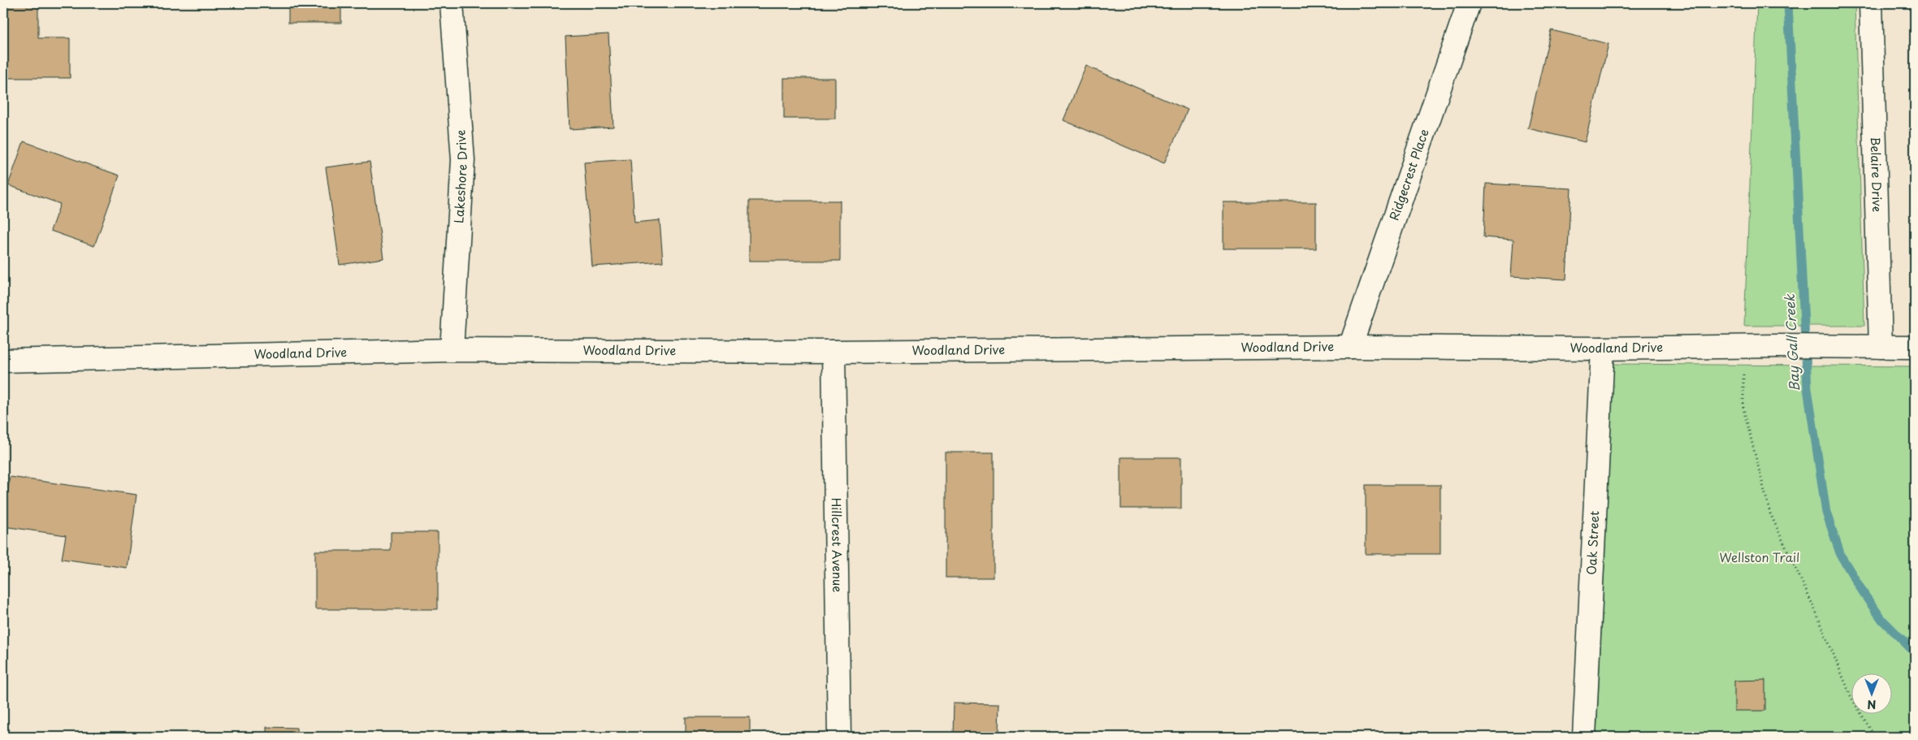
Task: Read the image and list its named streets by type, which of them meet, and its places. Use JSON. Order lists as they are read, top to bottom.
{
  "streets": {
    "street": [
      "Belaire Drive",
      "Ridgecrest Place",
      "Lakeshore Drive",
      "Woodland Drive",
      "Oak Street",
      "Hillcrest Avenue"
    ]
  },
  "crossings": [
    ["Belaire Drive", "Woodland Drive"],
    ["Ridgecrest Place", "Woodland Drive"],
    ["Lakeshore Drive", "Woodland Drive"],
    ["Woodland Drive", "Oak Street"],
    ["Woodland Drive", "Hillcrest Avenue"]
  ],
  "water": ["Bay Gall Creek"],
  "parks": ["Wellston Trail"],
  "north": "bottom"
}
